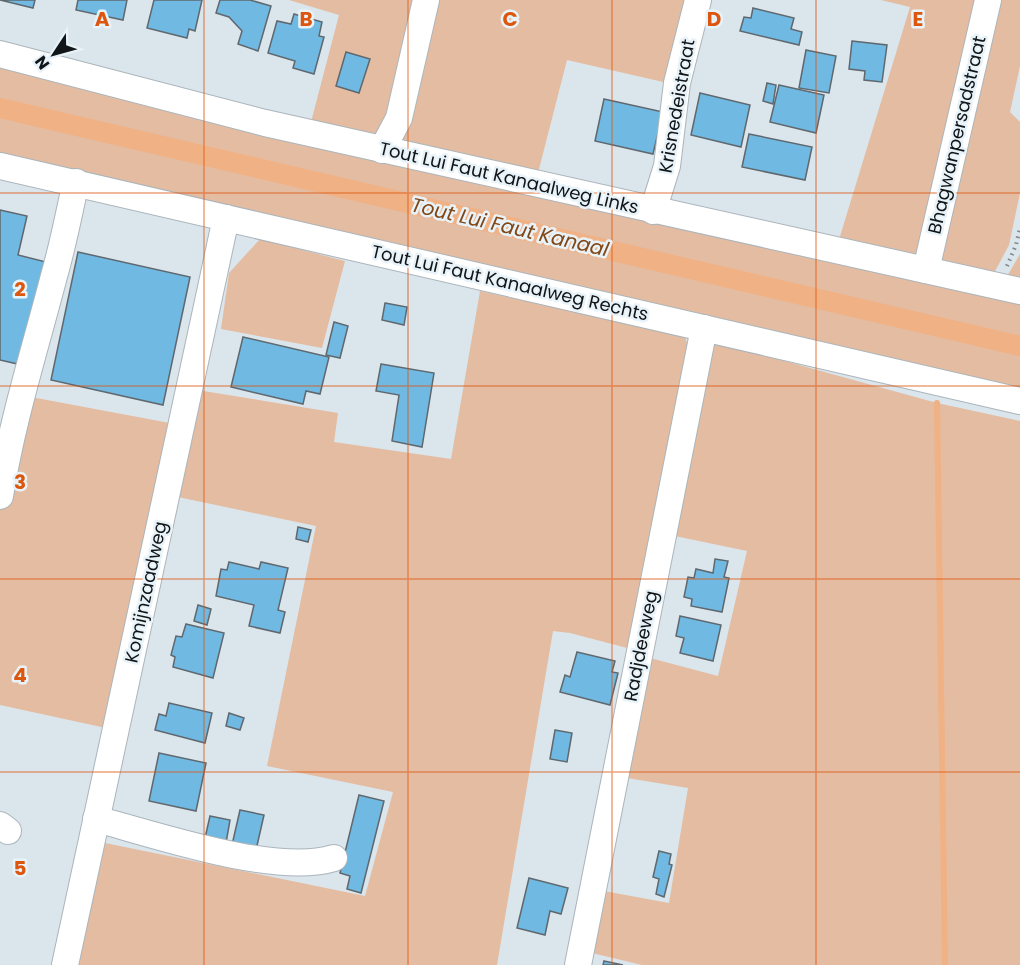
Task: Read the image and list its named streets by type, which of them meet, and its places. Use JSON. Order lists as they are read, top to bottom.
{
  "streets": {
    "street": [
      "Krisnedeistraat",
      "Bhagwanpersadstraat",
      "Tout Lui Faut Kanaalweg Links",
      "Tout Lui Faut Kanaalweg Rechts",
      "Komijnzaadweg",
      "Radjdeeweg"
    ]
  },
  "crossings": [
    ["Krisnedeistraat", "Tout Lui Faut Kanaalweg Links"],
    ["Bhagwanpersadstraat", "Tout Lui Faut Kanaalweg Links"],
    ["Tout Lui Faut Kanaalweg Rechts", "Komijnzaadweg"],
    ["Tout Lui Faut Kanaalweg Rechts", "Radjdeeweg"]
  ],
  "water": ["Tout Lui Faut Kanaal"],
  "north": "bottom left",
  "grid": {
    "columns": [
      "A",
      "B",
      "C",
      "D",
      "E"
    ],
    "rows": [
      "2",
      "3",
      "4",
      "5"
    ]
  }
}
